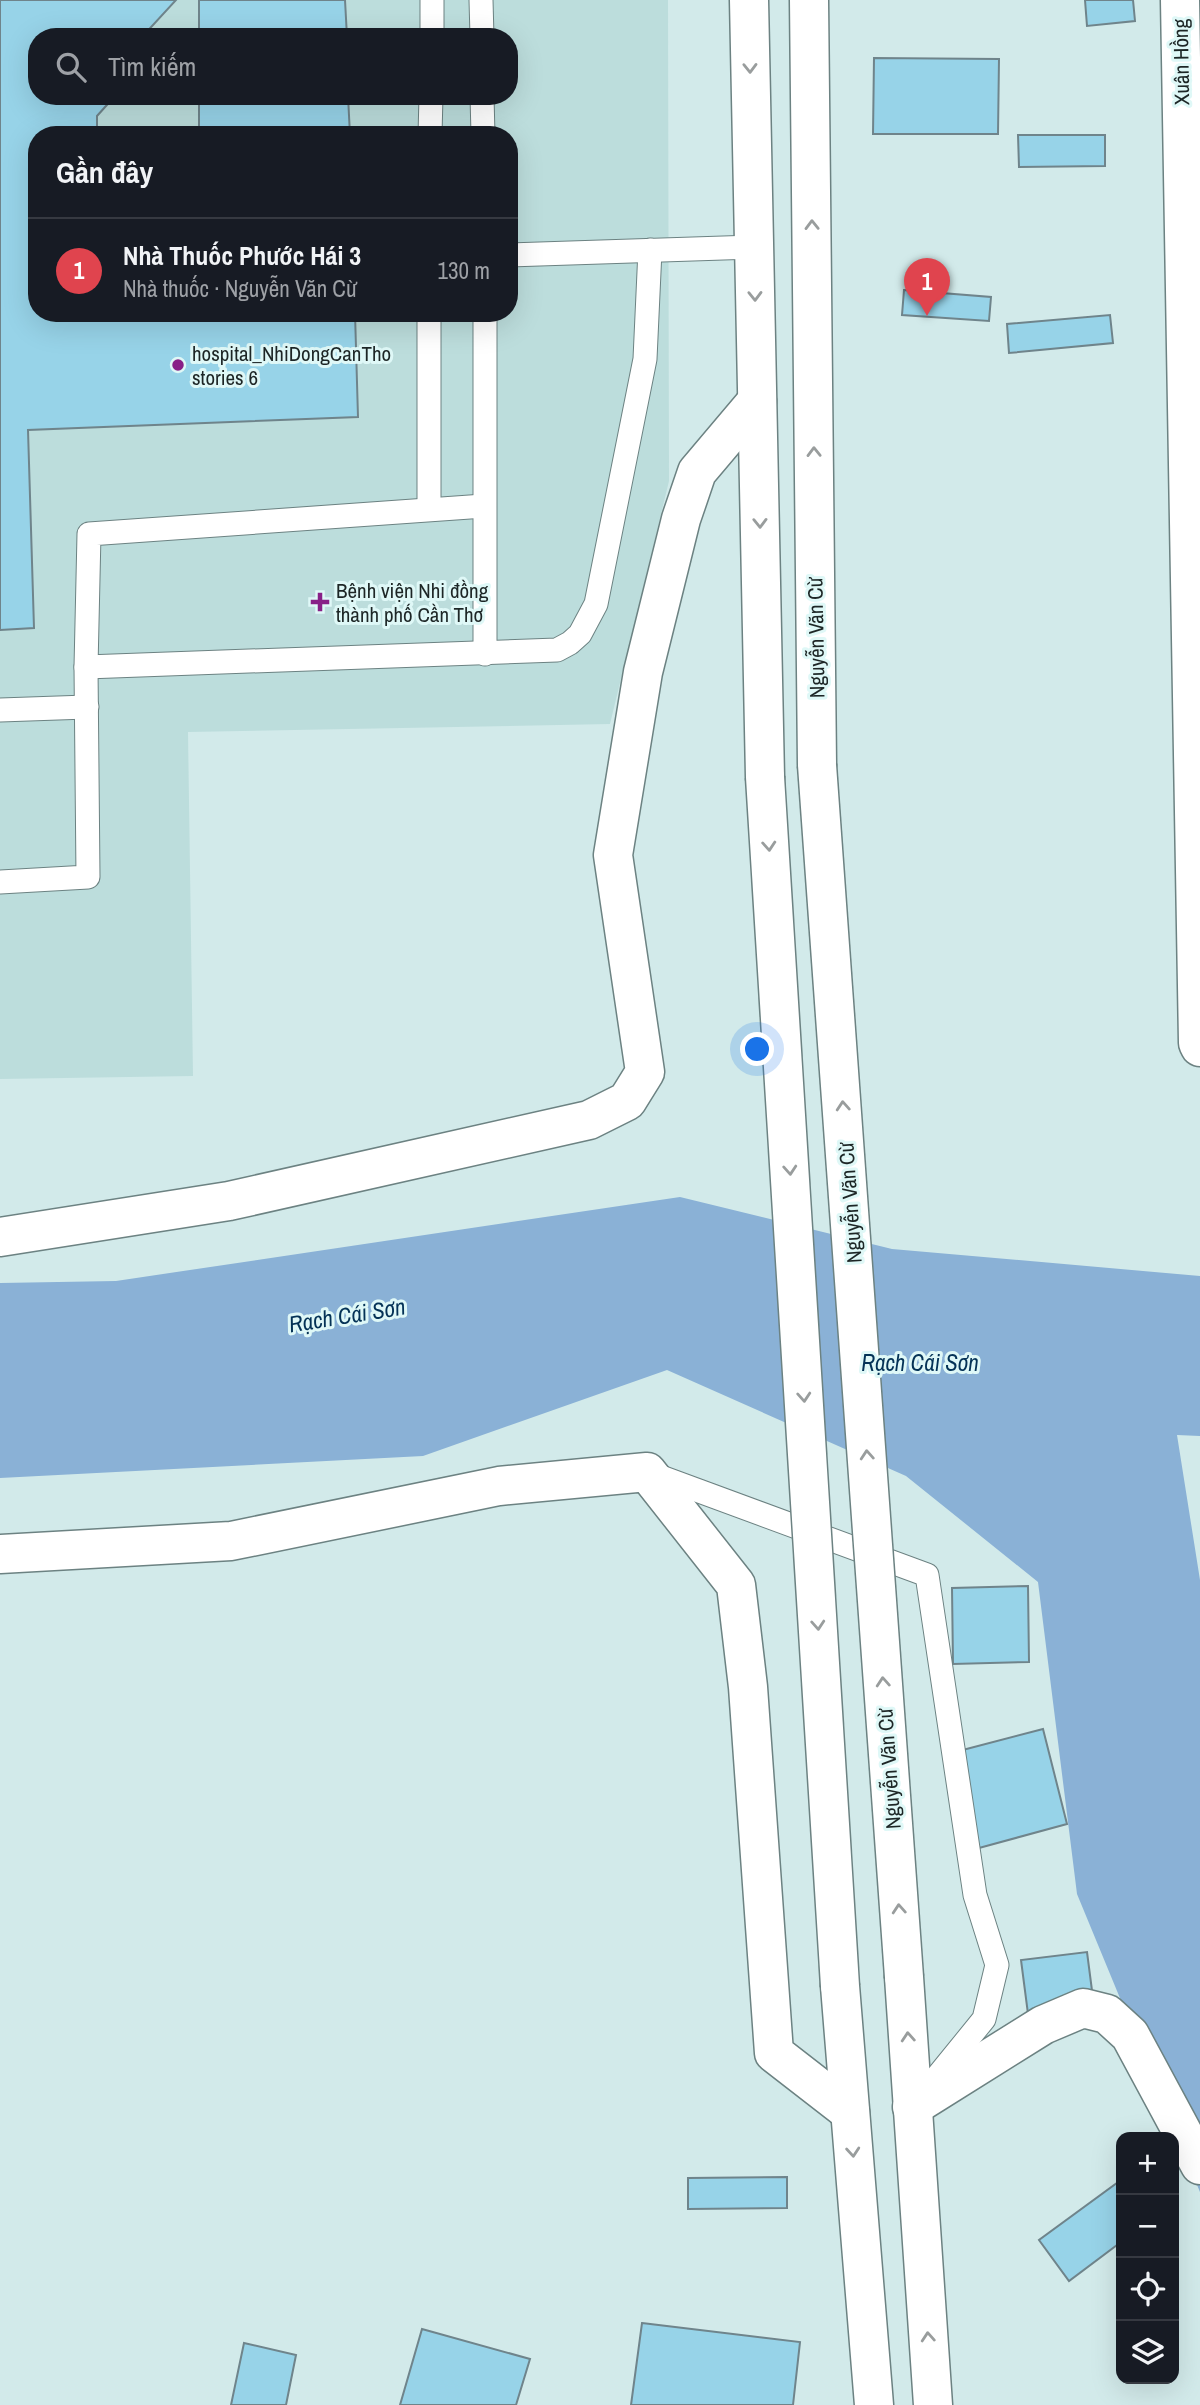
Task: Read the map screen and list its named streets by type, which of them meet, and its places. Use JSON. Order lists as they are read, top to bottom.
{
  "streets": {
    "main road": ["Xuân Hồng", "Nguyễn Văn Cừ"]
  },
  "water": ["Rạch Cái Sơn"],
  "places": {
    "other": ["hospital_NhiDongCanTho stories 6"],
    "health": ["Bệnh viện Nhi đồng thành phố Cần Thơ"]
  },
  "page": {
    "search": "Tìm kiếm",
    "heading": "Gần đây",
    "list": [
      {
        "mark": "1",
        "name": "Nhà Thuốc Phước Hái 3",
        "note": "Nhà thuốc · Nguyễn Văn Cừ",
        "value": "130 m"
      }
    ],
    "pins": "1",
    "map_buttons": ["+", "−"]
  }
}
